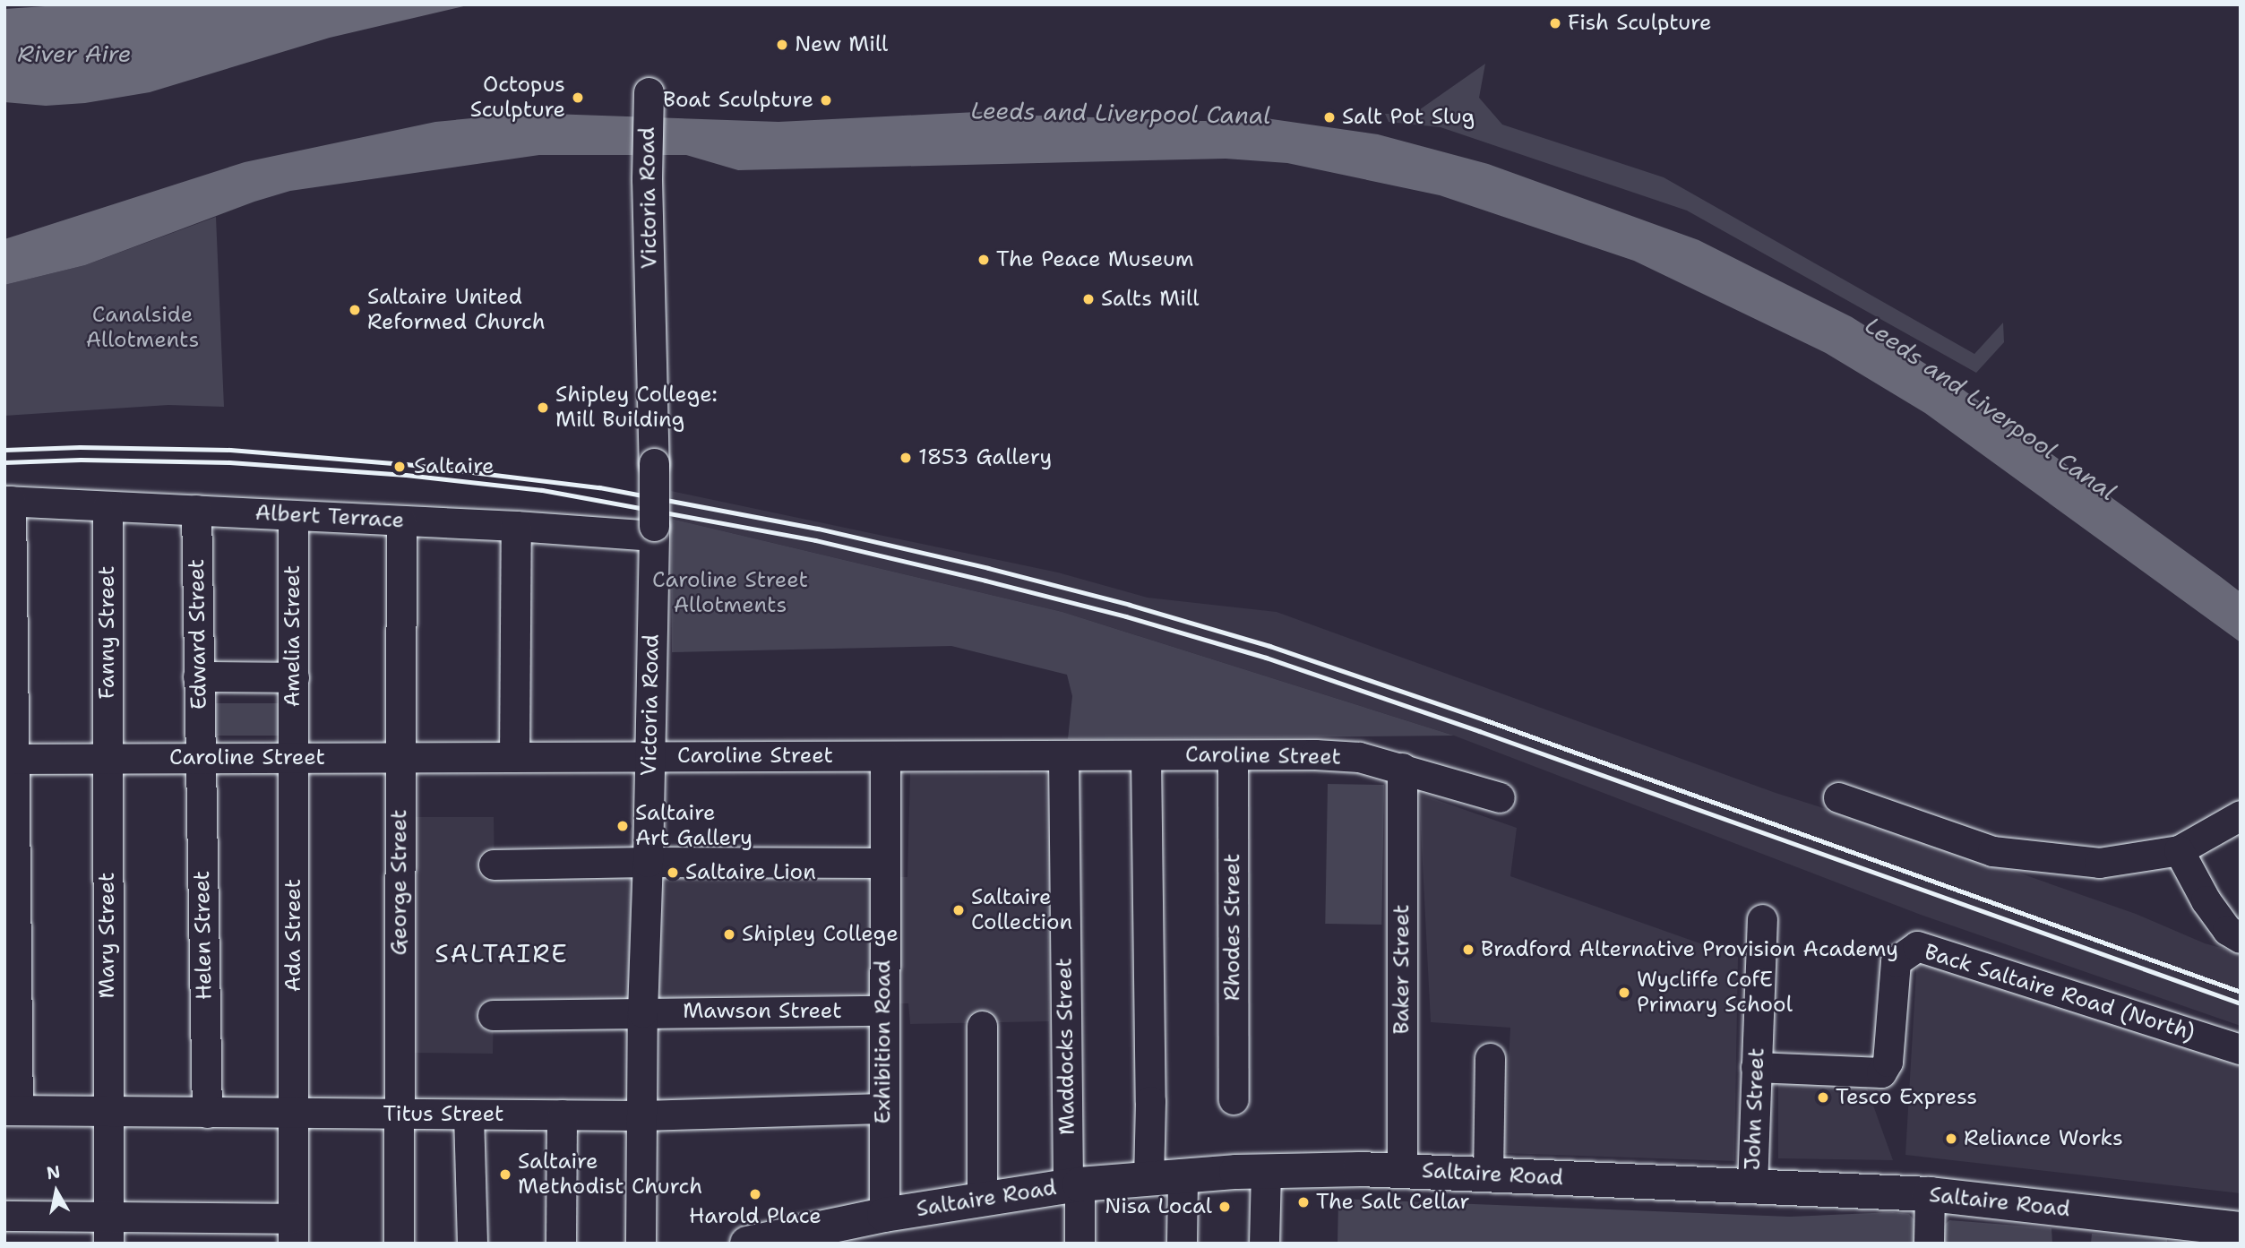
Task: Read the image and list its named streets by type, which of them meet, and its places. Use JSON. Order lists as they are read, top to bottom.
{
  "streets": {
    "main road": ["Saltaire Road"],
    "street": [
      "Victoria Road",
      "Albert Terrace",
      "Fanny Street",
      "Edward Street",
      "Amelia Street",
      "Caroline Street",
      "George Street",
      "Rhodes Street",
      "Mary Street",
      "Helen Street",
      "Ada Street",
      "Baker Street",
      "Back Saltaire Road (North)",
      "Mawson Street",
      "Exhibition Road",
      "Maddocks Street",
      "John Street",
      "Titus Street"
    ]
  },
  "crossings": [
    ["Victoria Road", "Albert Terrace"],
    ["Victoria Road", "Caroline Street"],
    ["Victoria Road", "Mawson Street"],
    ["Victoria Road", "Titus Street"],
    ["Albert Terrace", "Fanny Street"],
    ["Albert Terrace", "Edward Street"],
    ["Albert Terrace", "Amelia Street"],
    ["Albert Terrace", "George Street"],
    ["Fanny Street", "Caroline Street"],
    ["Fanny Street", "Mary Street"],
    ["Edward Street", "Caroline Street"],
    ["Edward Street", "Helen Street"],
    ["Amelia Street", "Caroline Street"],
    ["Amelia Street", "Ada Street"],
    ["Caroline Street", "George Street"],
    ["Caroline Street", "Rhodes Street"],
    ["Caroline Street", "Mary Street"],
    ["Caroline Street", "Helen Street"],
    ["Caroline Street", "Ada Street"],
    ["Caroline Street", "Baker Street"],
    ["Caroline Street", "Exhibition Road"],
    ["Caroline Street", "Maddocks Street"],
    ["George Street", "Titus Street"],
    ["Mary Street", "Titus Street"],
    ["Helen Street", "Titus Street"],
    ["Ada Street", "Titus Street"],
    ["Baker Street", "Saltaire Road"],
    ["Back Saltaire Road (North)", "John Street"],
    ["Mawson Street", "Exhibition Road"],
    ["Exhibition Road", "Titus Street"],
    ["Exhibition Road", "Saltaire Road"],
    ["Maddocks Street", "Saltaire Road"],
    ["John Street", "Saltaire Road"]
  ],
  "districts": ["SALTAIRE"],
  "water": ["River Aire", "Leeds and Liverpool Canal"],
  "parks": ["Canalside Allotments", "Caroline Street Allotments"],
  "places": [
    "Fish Sculpture",
    "New Mill",
    "Octopus Sculpture",
    "Boat Sculpture",
    "Salt Pot Slug",
    "The Peace Museum",
    "Salts Mill",
    "Saltaire United Reformed Church",
    "Shipley College: Mill Building",
    "1853 Gallery",
    "Saltaire",
    "Saltaire Art Gallery",
    "Saltaire Lion",
    "Saltaire Collection",
    "Shipley College",
    "Bradford Alternative Provision Academy",
    "Wycliffe CofE Primary School",
    "Tesco Express",
    "Reliance Works",
    "Saltaire Methodist Church",
    "Harold Place",
    "The Salt Cellar",
    "Nisa Local"
  ],
  "north": "top"
}
